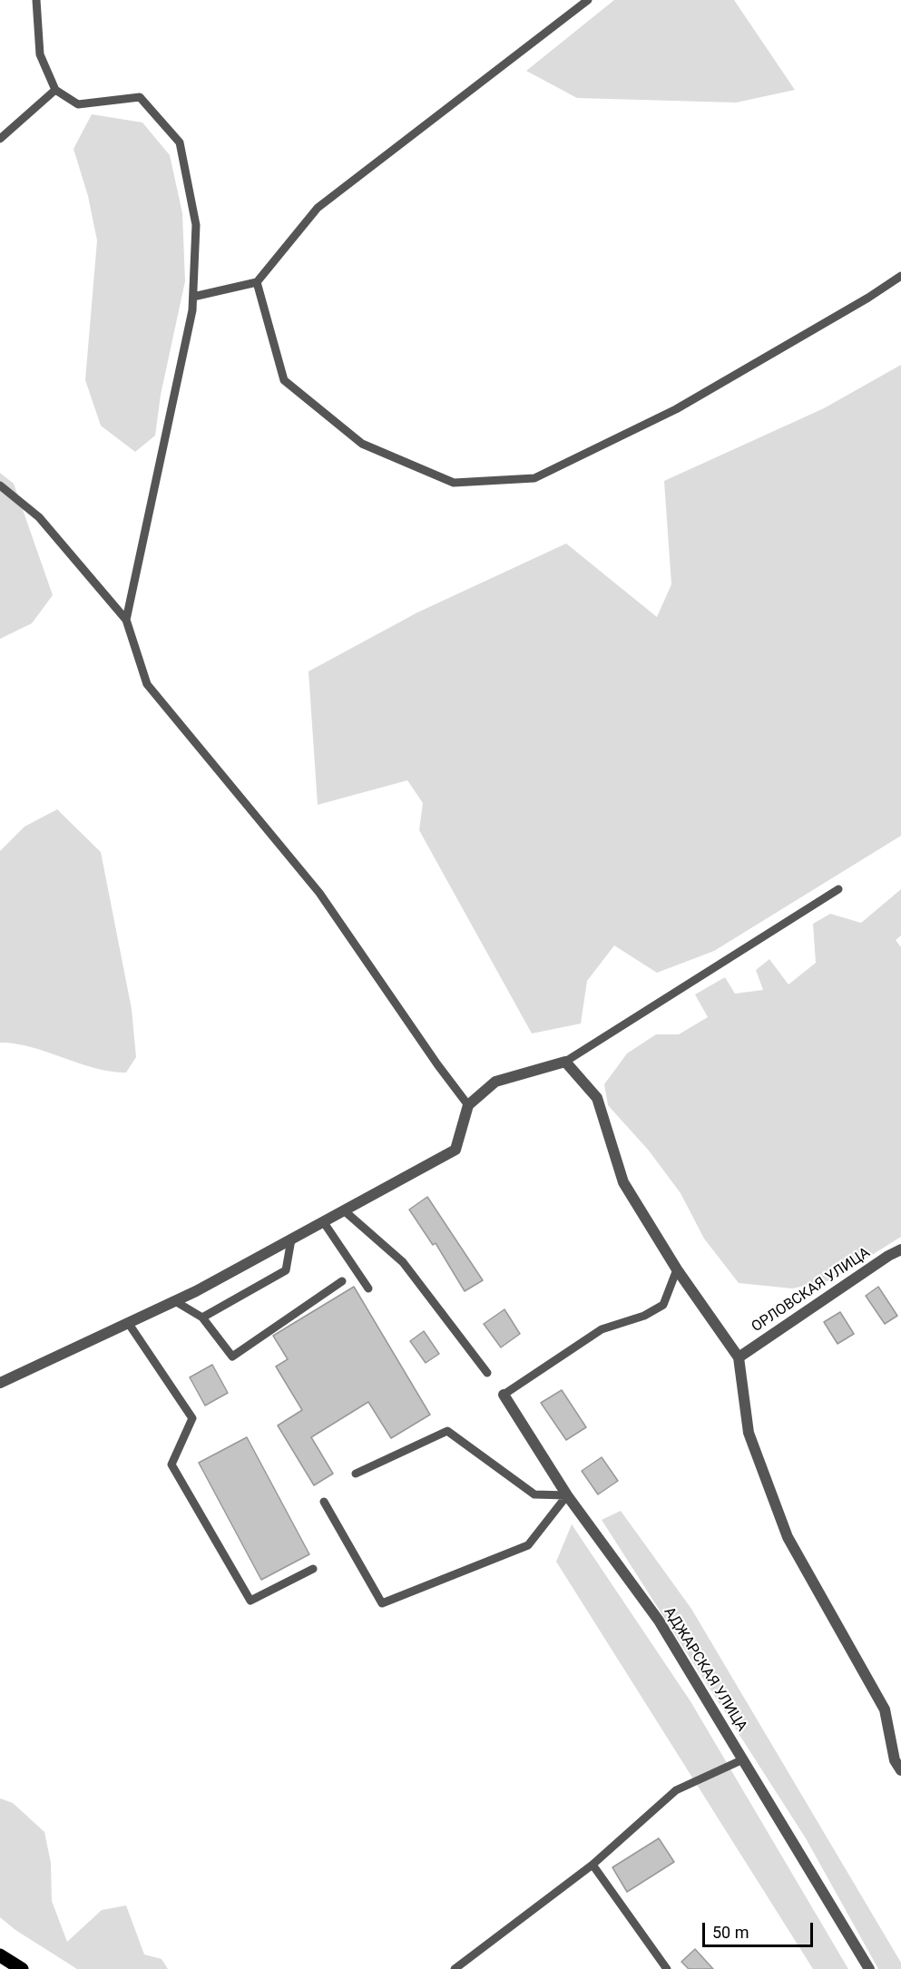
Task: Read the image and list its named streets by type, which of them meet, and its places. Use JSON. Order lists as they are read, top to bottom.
{
  "streets": {
    "street": ["ОРЛОВСКАЯ УЛИЦА", "АДЖАРСКАЯ УЛИЦА"]
  },
  "scale_bar": "50 m"
}
